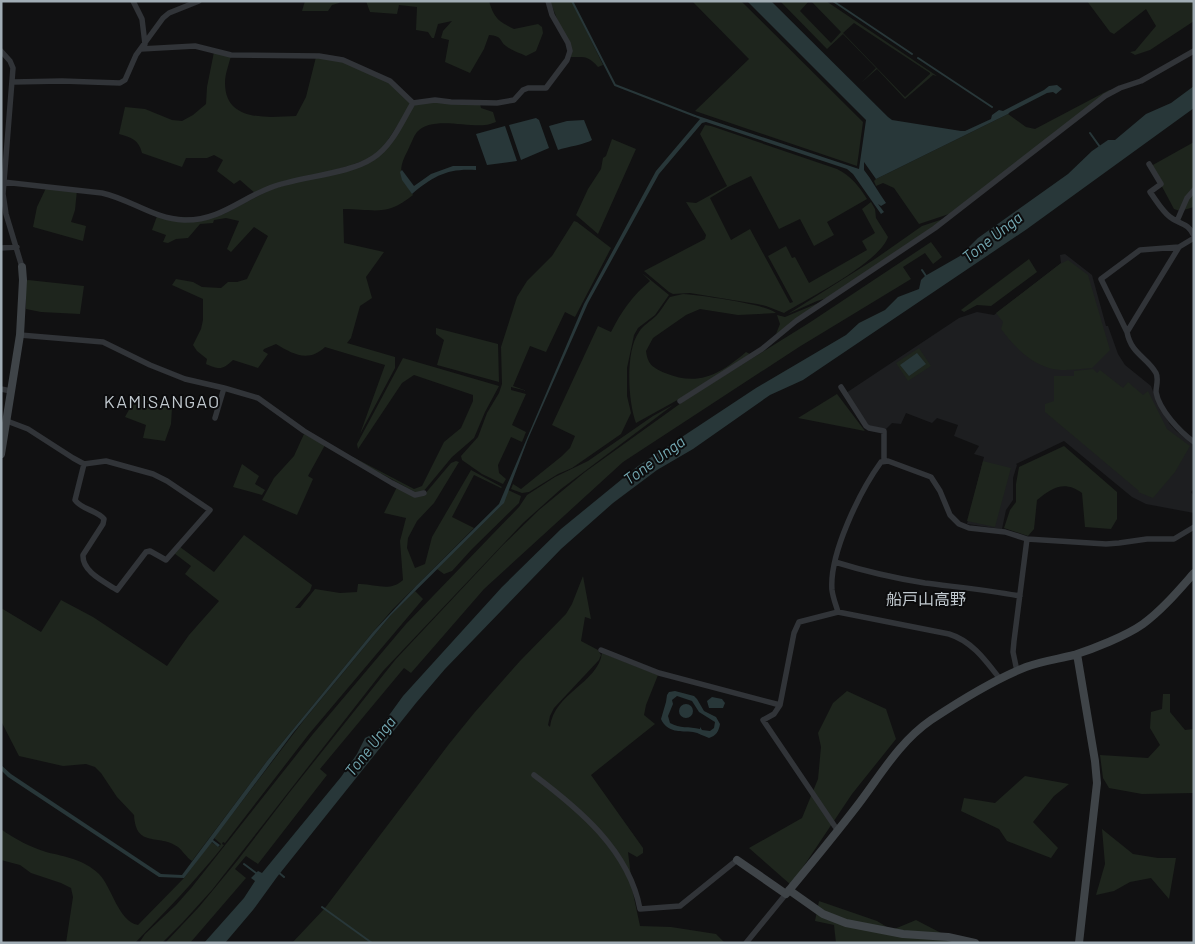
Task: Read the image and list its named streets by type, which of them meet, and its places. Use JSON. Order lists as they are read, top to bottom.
{
  "districts": ["KAMISANGAO", "船戸山高野"],
  "water": ["Tone Unga"]
}
